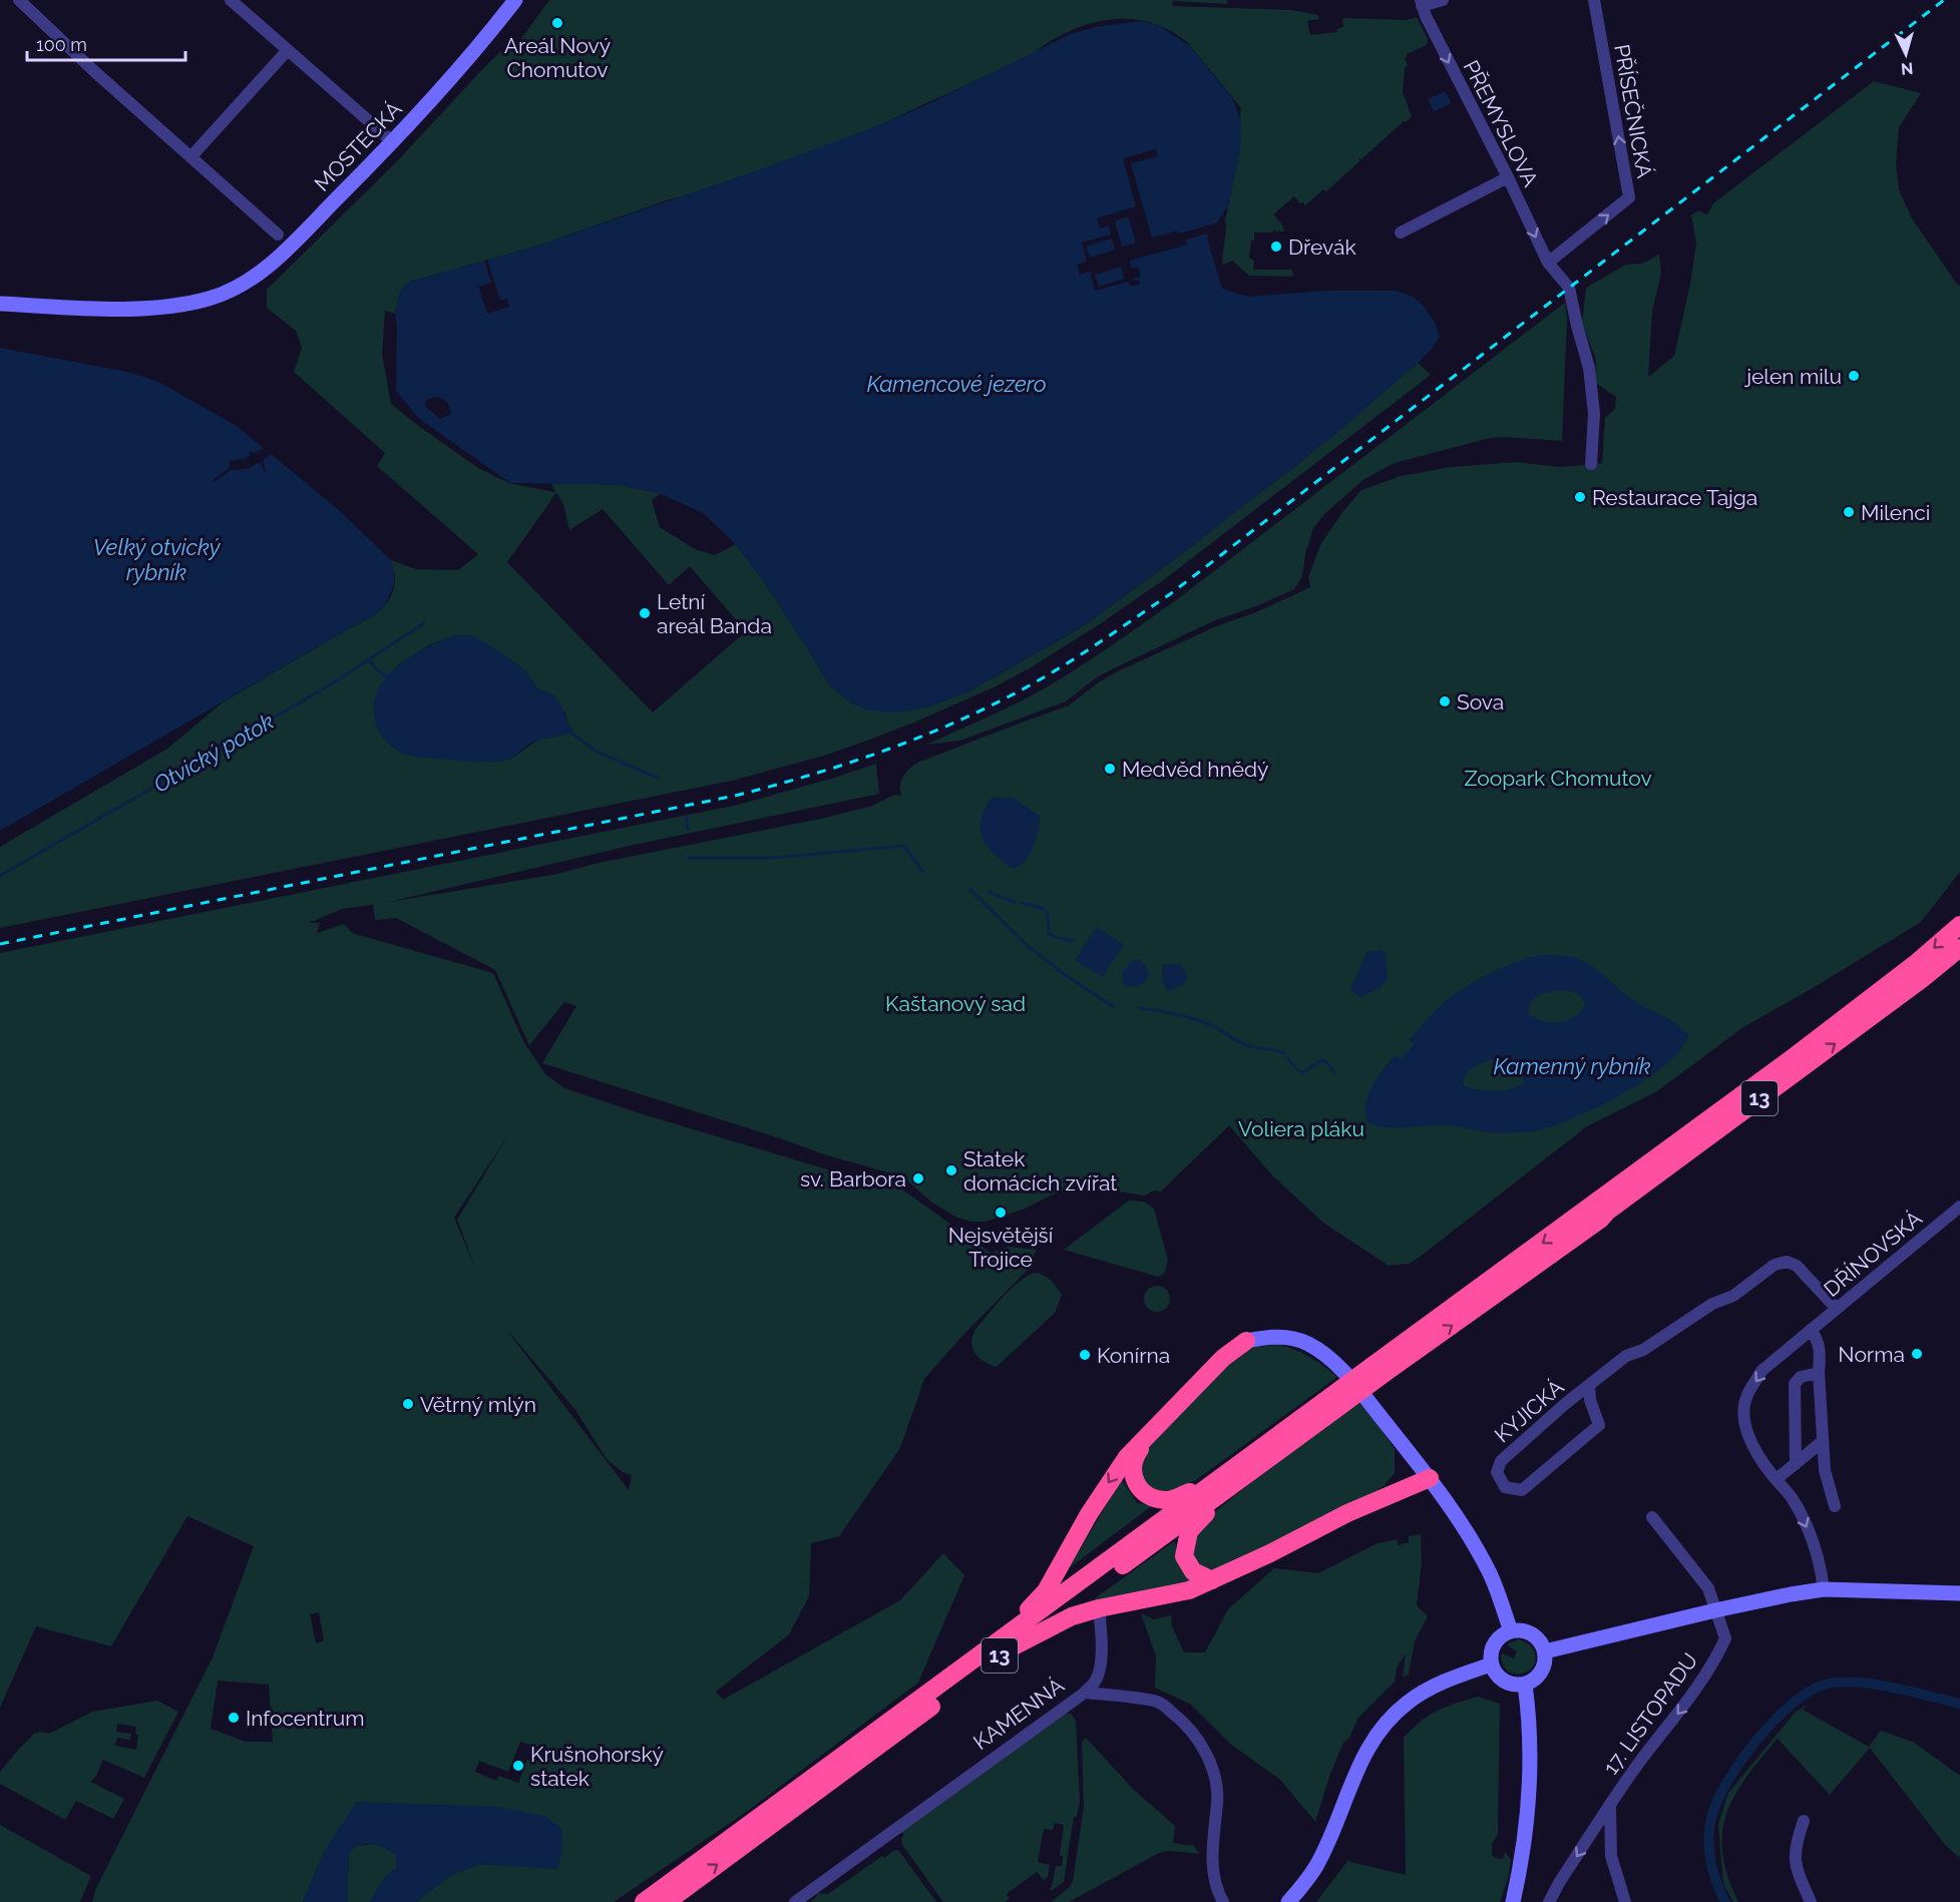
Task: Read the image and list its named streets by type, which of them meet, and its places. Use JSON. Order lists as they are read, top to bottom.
{
  "streets": {
    "highway": ["13"],
    "street": [
      "PŘÍSEČNICKÁ",
      "PŘEMYSLOVA",
      "MOSTECKÁ",
      "DŘÍNOVSKÁ",
      "KYJICKÁ",
      "KAMENNÁ",
      "17. LISTOPADU"
    ]
  },
  "crossings": [
    ["PŘÍSEČNICKÁ", "PŘEMYSLOVA"],
    ["DŘÍNOVSKÁ", "KYJICKÁ"],
    ["DŘÍNOVSKÁ", "17. LISTOPADU"]
  ],
  "one_way": ["PŘÍSEČNICKÁ", "PŘEMYSLOVA", "17. LISTOPADU"],
  "water": [
    "Kamencové jezero",
    "Velký otvický rybník",
    "Otvický potok",
    "Kamenný rybník"
  ],
  "parks": ["Zoopark Chomutov", "Kaštanový sad", "Voliera pláku"],
  "places": [
    "Areál Nový Chomutov",
    "Dřevák",
    "jelen milu",
    "Restaurace Tajga",
    "Milenci",
    "Letní areál Banda",
    "Sova",
    "Medvěd hnědý",
    "Statek domácích zvířat",
    "sv. Barbora",
    "Nejsvětější Trojice",
    "Norma",
    "Konírna",
    "Větrný mlýn",
    "Infocentrum",
    "Krušnohorský statek"
  ],
  "scale_bar": "100 m",
  "north": "bottom"
}
